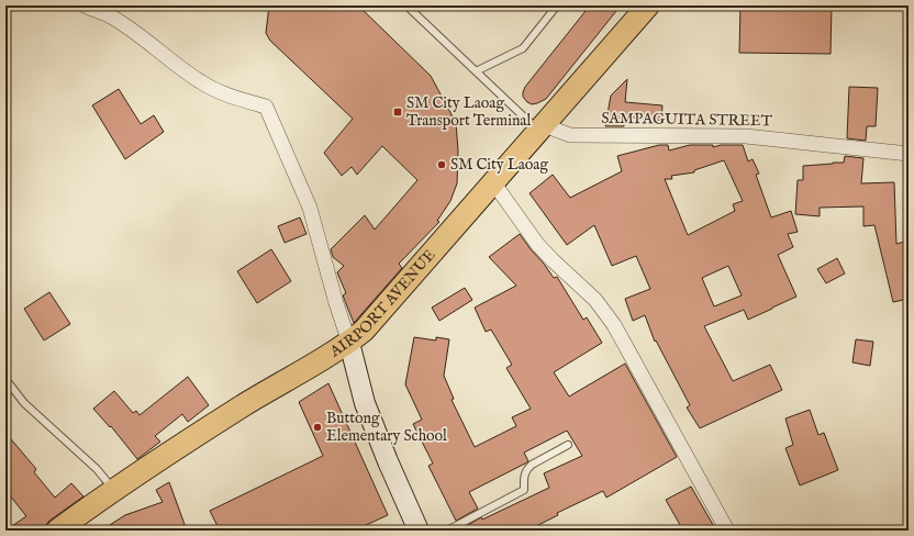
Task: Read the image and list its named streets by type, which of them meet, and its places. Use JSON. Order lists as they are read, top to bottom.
{
  "streets": {
    "main road": ["AIRPORT AVENUE"],
    "street": ["SAMPAGUITA STREET"]
  },
  "crossings": [
    ["SAMPAGUITA STREET", "AIRPORT AVENUE"]
  ],
  "places": {
    "transit": ["SM City Laoag Transport Terminal"],
    "other": ["SM City Laoag", "Buttong Elementary School"]
  }
}
